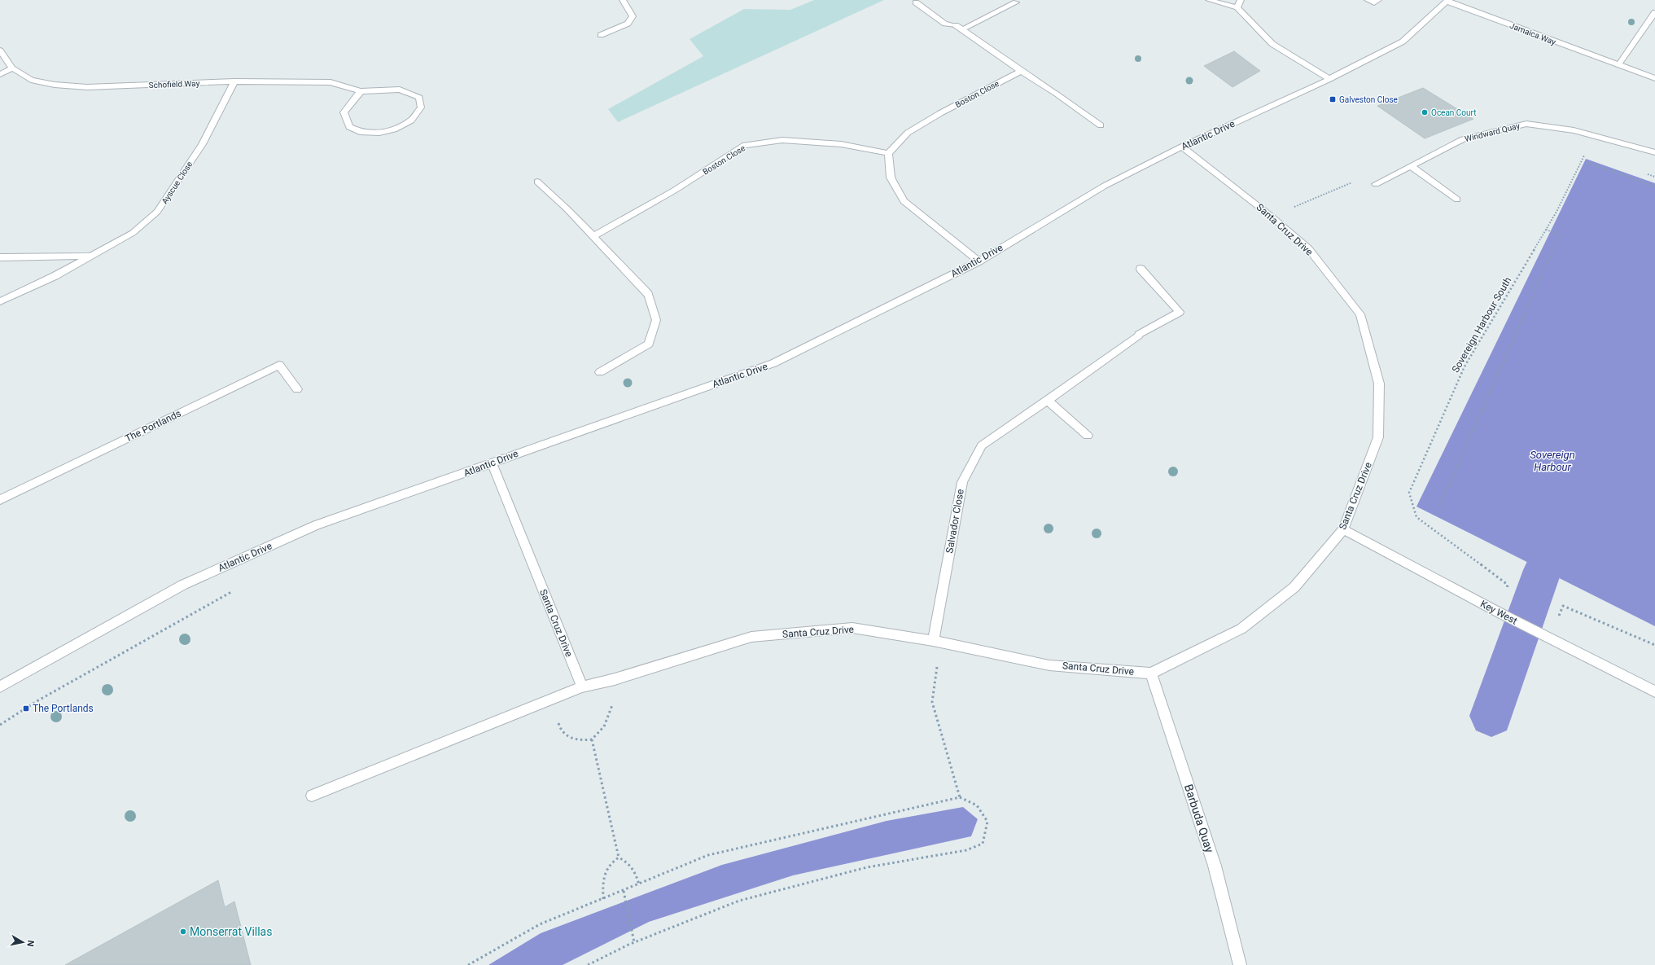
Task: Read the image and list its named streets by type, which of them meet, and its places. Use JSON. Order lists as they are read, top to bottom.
{
  "streets": {
    "street": [
      "Jamaica Way",
      "Schofield Way",
      "Boston Close",
      "Windward Quay",
      "Atlantic Drive",
      "Ayscue Close",
      "Santa Cruz Drive",
      "The Portlands",
      "Salvador Close",
      "Key West",
      "Barbuda Quay"
    ],
    "path": ["Sovereign Harbour South"]
  },
  "crossings": [
    ["Jamaica Way", "Atlantic Drive"],
    ["Schofield Way", "Ayscue Close"],
    ["Atlantic Drive", "Santa Cruz Drive"],
    ["Santa Cruz Drive", "Salvador Close"],
    ["Santa Cruz Drive", "Key West"],
    ["Santa Cruz Drive", "Barbuda Quay"],
    ["Sovereign Harbour South", "Key West"]
  ],
  "water": ["Sovereign Harbour"],
  "places": {
    "transit": ["Galveston Close", "The Portlands"],
    "other": ["Ocean Court", "Monserrat Villas"]
  },
  "north": "right"
}
